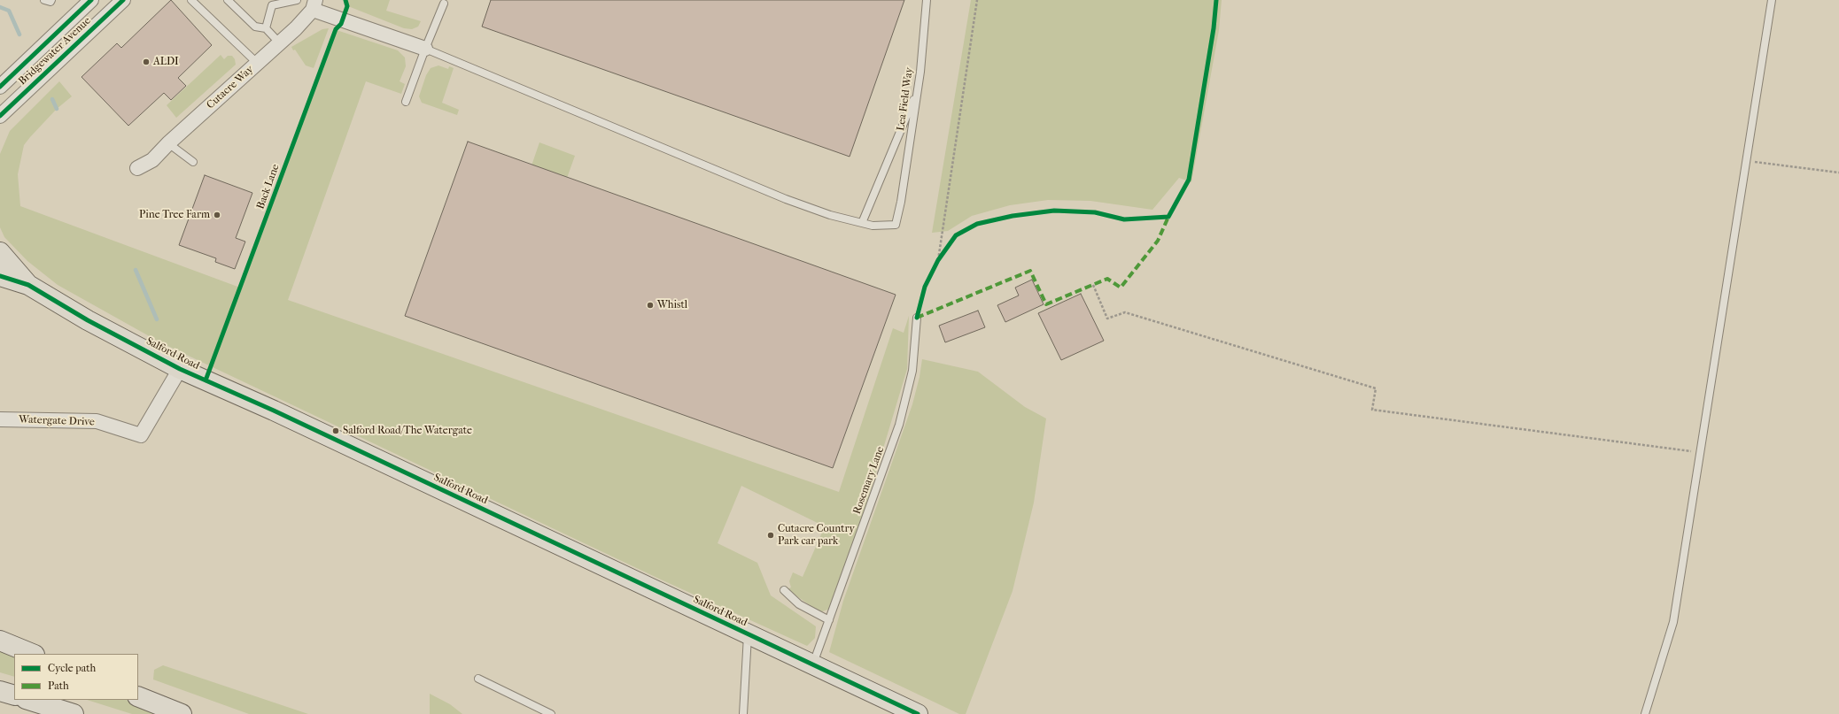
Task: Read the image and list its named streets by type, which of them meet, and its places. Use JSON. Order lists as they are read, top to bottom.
{
  "streets": {
    "main road": ["Salford Road"],
    "street": ["Bridgewater Avenue", "Cutacre Way", "Watergate Drive"],
    "lane": ["Lea Field Way", "Rosemary Lane"],
    "cycle path": ["Back Lane"]
  },
  "crossings": [
    ["Salford Road", "Watergate Drive"],
    ["Salford Road", "Rosemary Lane"]
  ],
  "places": [
    "ALDI",
    "Pine Tree Farm",
    "Whistl",
    "Salford Road/The Watergate",
    "Cutacre Country Park car park"
  ],
  "legend": ["Cycle path", "Path"]
}
